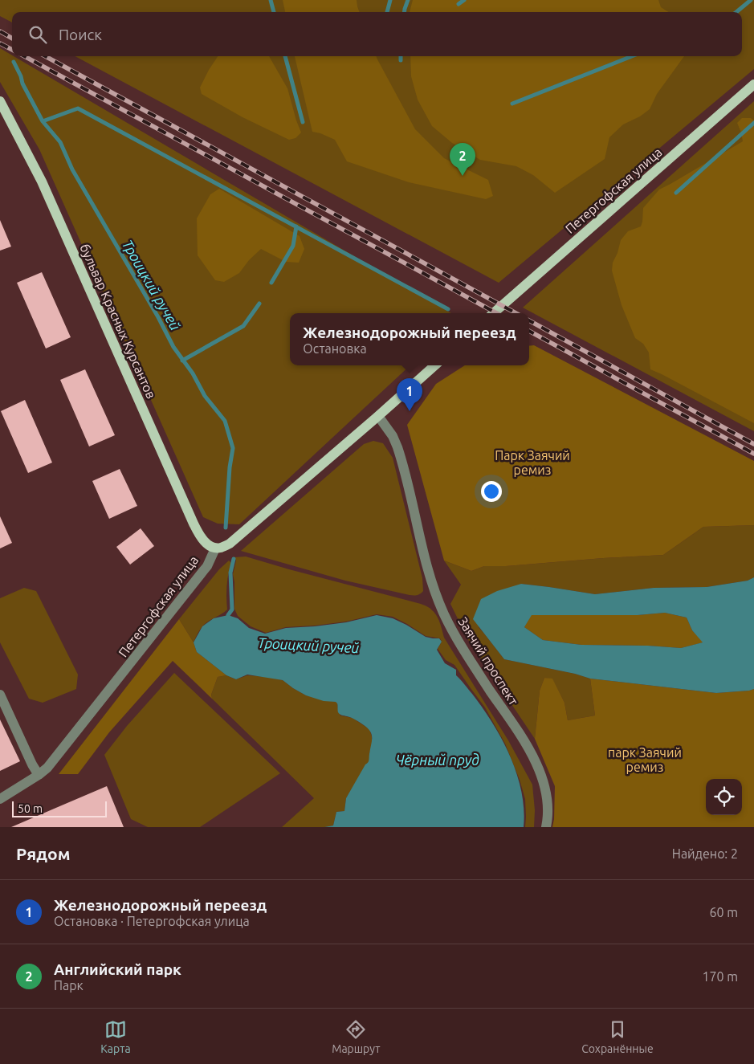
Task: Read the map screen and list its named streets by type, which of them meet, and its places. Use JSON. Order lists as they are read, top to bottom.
{
  "streets": {
    "main road": ["Петергофская улица", "бульвар Красных Курсантов"],
    "street": ["Заячий проспект"]
  },
  "crossings": [
    ["Петергофская улица", "бульвар Красных Курсантов"]
  ],
  "water": ["Троицкий ручей", "Чёрный пруд"],
  "parks": ["Парк Заячий ремиз", "парк Заячий ремиз"],
  "scale_bar": "50 m",
  "page": {
    "search": "Поиск",
    "pins": ["2", "1"],
    "popup": ["Железнодорожный переезд", "Остановка"],
    "scale": "50 m",
    "heading": ["Рядом", "Найдено: 2"],
    "list": [
      {
        "mark": "1",
        "name": "Железнодорожный переезд",
        "note": "Остановка · Петергофская улица",
        "value": "60 m"
      },
      {
        "mark": "2",
        "name": "Английский парк",
        "note": "Парк",
        "value": "170 m"
      }
    ],
    "nav": ["Карта", "Маршрут", "Сохранённые"]
  }
}
